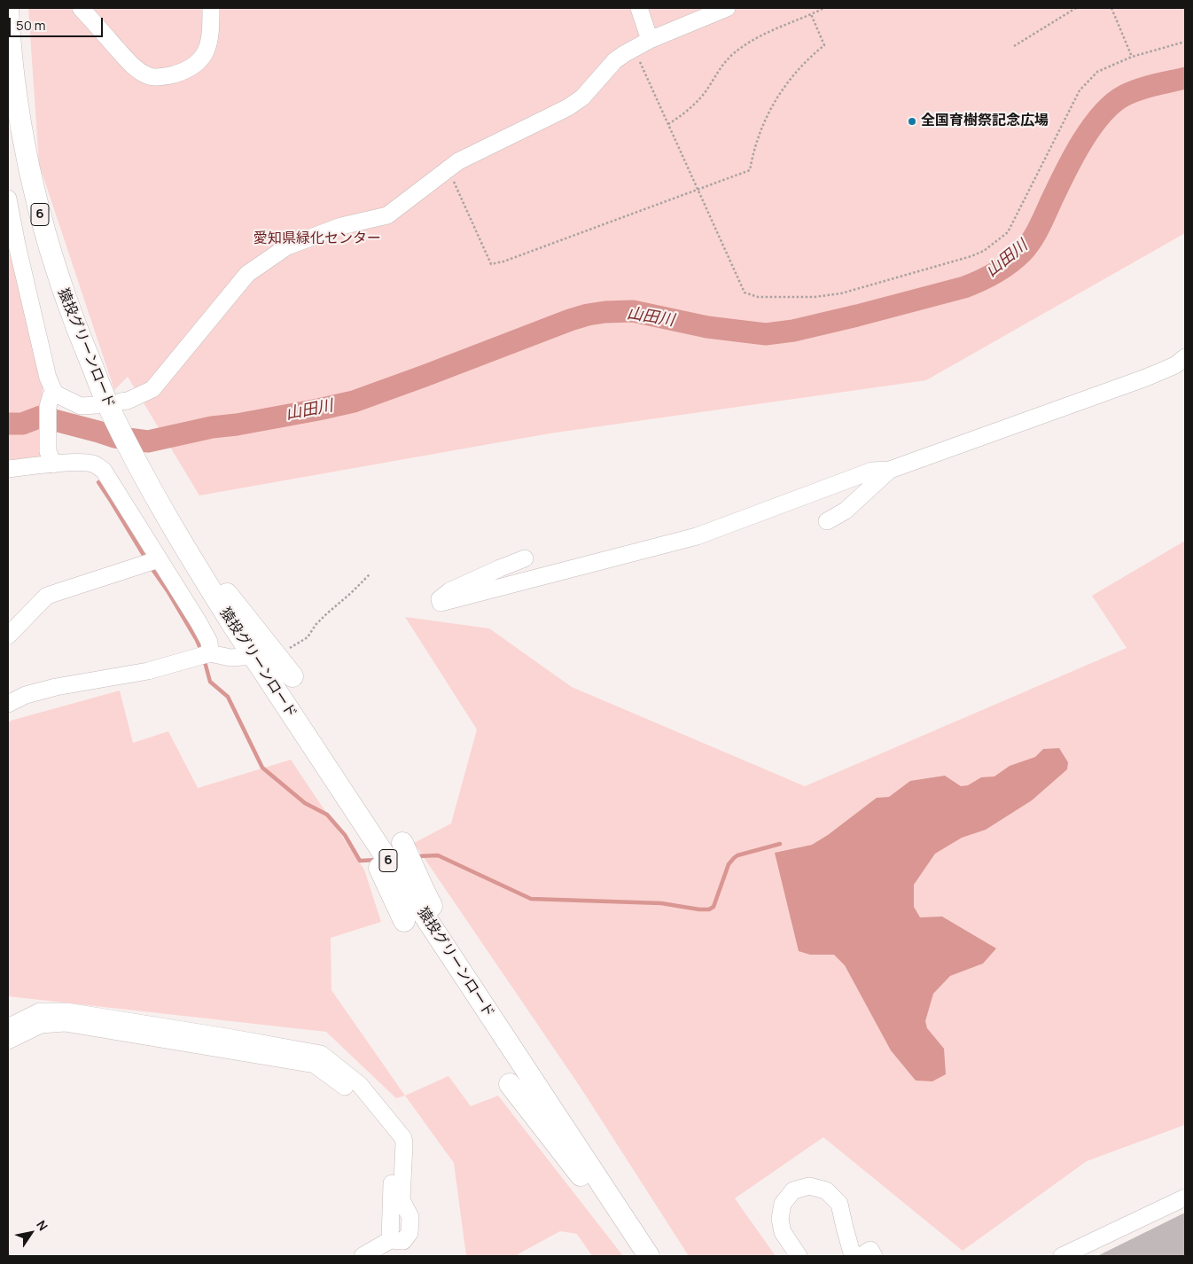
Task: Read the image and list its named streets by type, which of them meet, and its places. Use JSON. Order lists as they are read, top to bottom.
{
  "streets": {
    "main road": ["6", "猿投グリーンロード"]
  },
  "water": ["山田川"],
  "parks": ["愛知県緑化センター"],
  "places": ["全国育樹祭記念広場"],
  "scale_bar": "50 m",
  "north": "top right"
}
